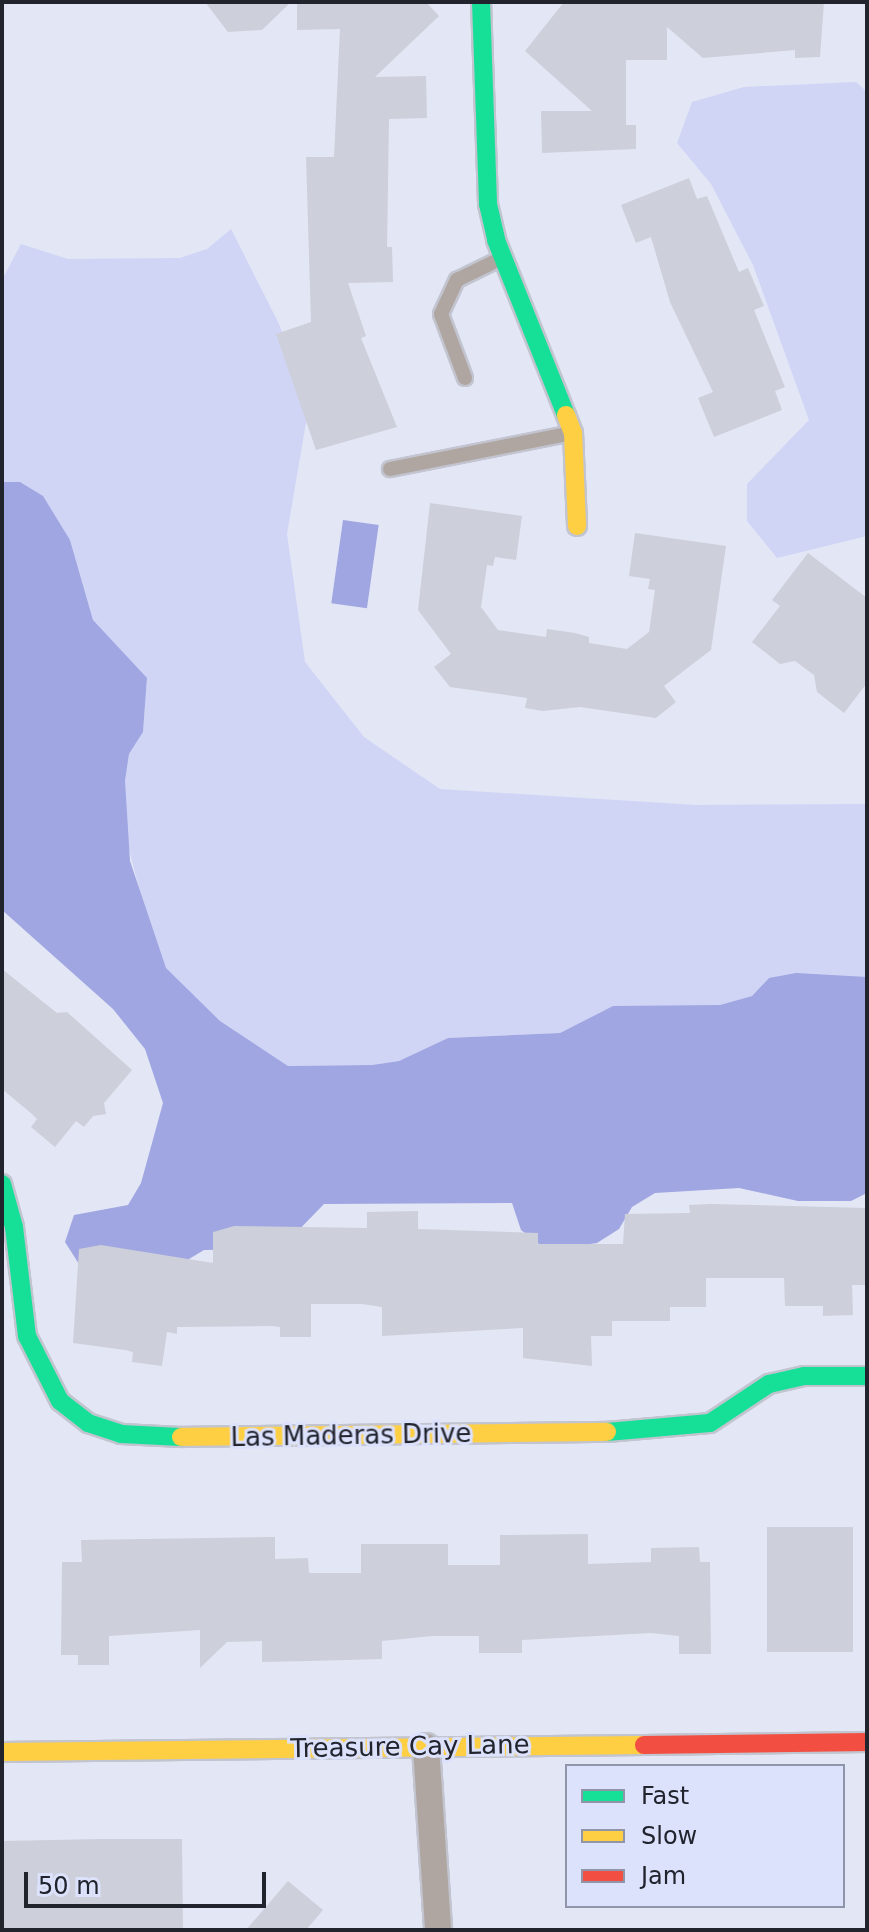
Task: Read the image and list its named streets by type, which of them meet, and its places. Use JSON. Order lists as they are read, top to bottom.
{
  "streets": {
    "street": ["Las Maderas Drive", "Treasure Cay Lane"]
  },
  "legend": ["Fast", "Slow", "Jam"],
  "scale_bar": "50 m"
}
